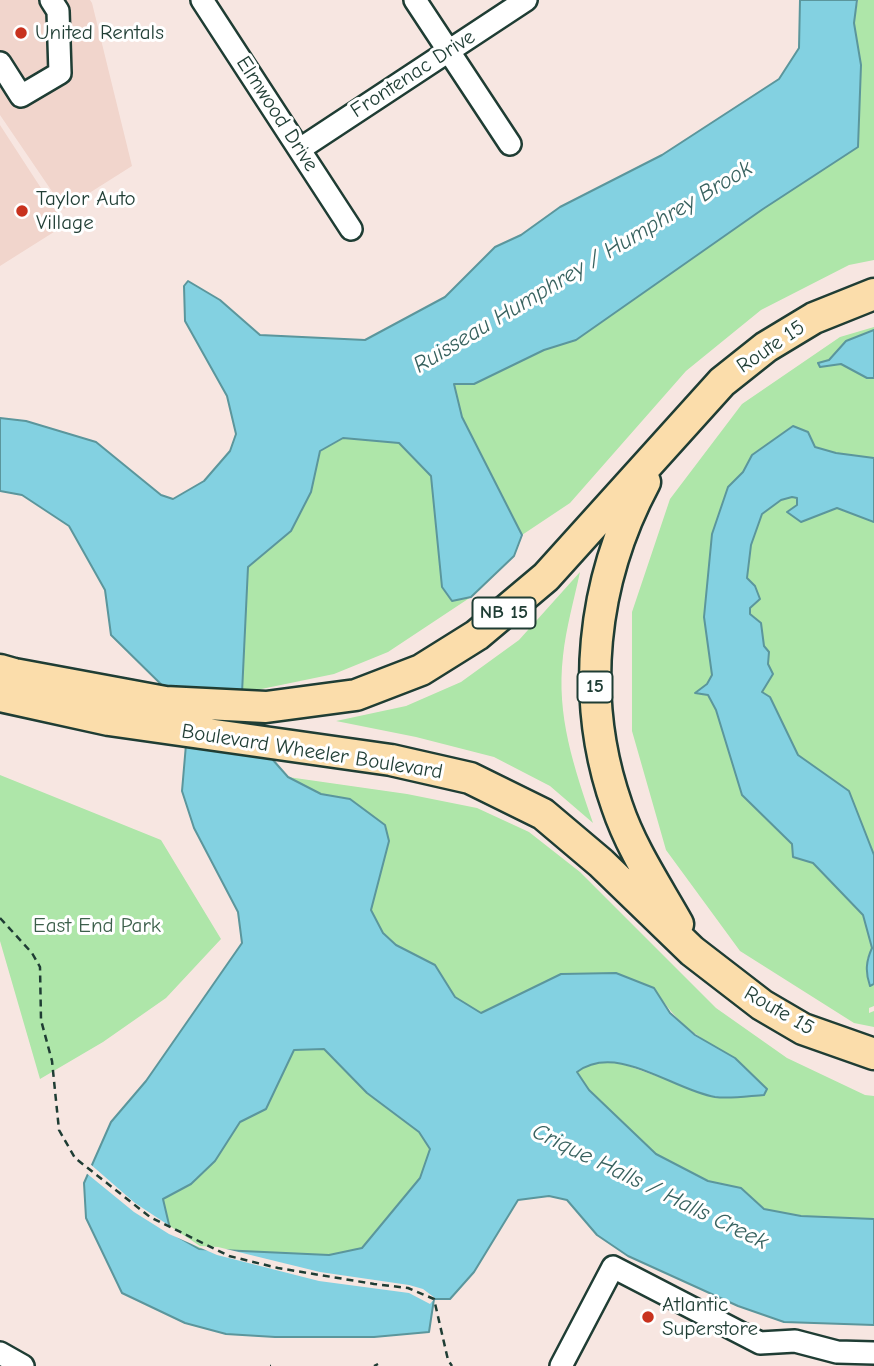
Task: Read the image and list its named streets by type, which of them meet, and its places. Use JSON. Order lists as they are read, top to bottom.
{
  "streets": {
    "highway": [
      "Route 15",
      "NB 15",
      "15",
      "Boulevard Wheeler Boulevard"
    ],
    "street": ["Frontenac Drive", "Elmwood Drive"]
  },
  "crossings": [
    ["Frontenac Drive", "Elmwood Drive"],
    ["Route 15", "15"],
    ["Route 15", "Boulevard Wheeler Boulevard"],
    ["15", "Boulevard Wheeler Boulevard"]
  ],
  "water": ["Ruisseau Humphrey / Humphrey Brook", "Crique Halls / Halls Creek"],
  "parks": ["East End Park"],
  "places": ["United Rentals", "Taylor Auto Village", "Atlantic Superstore"]
}
